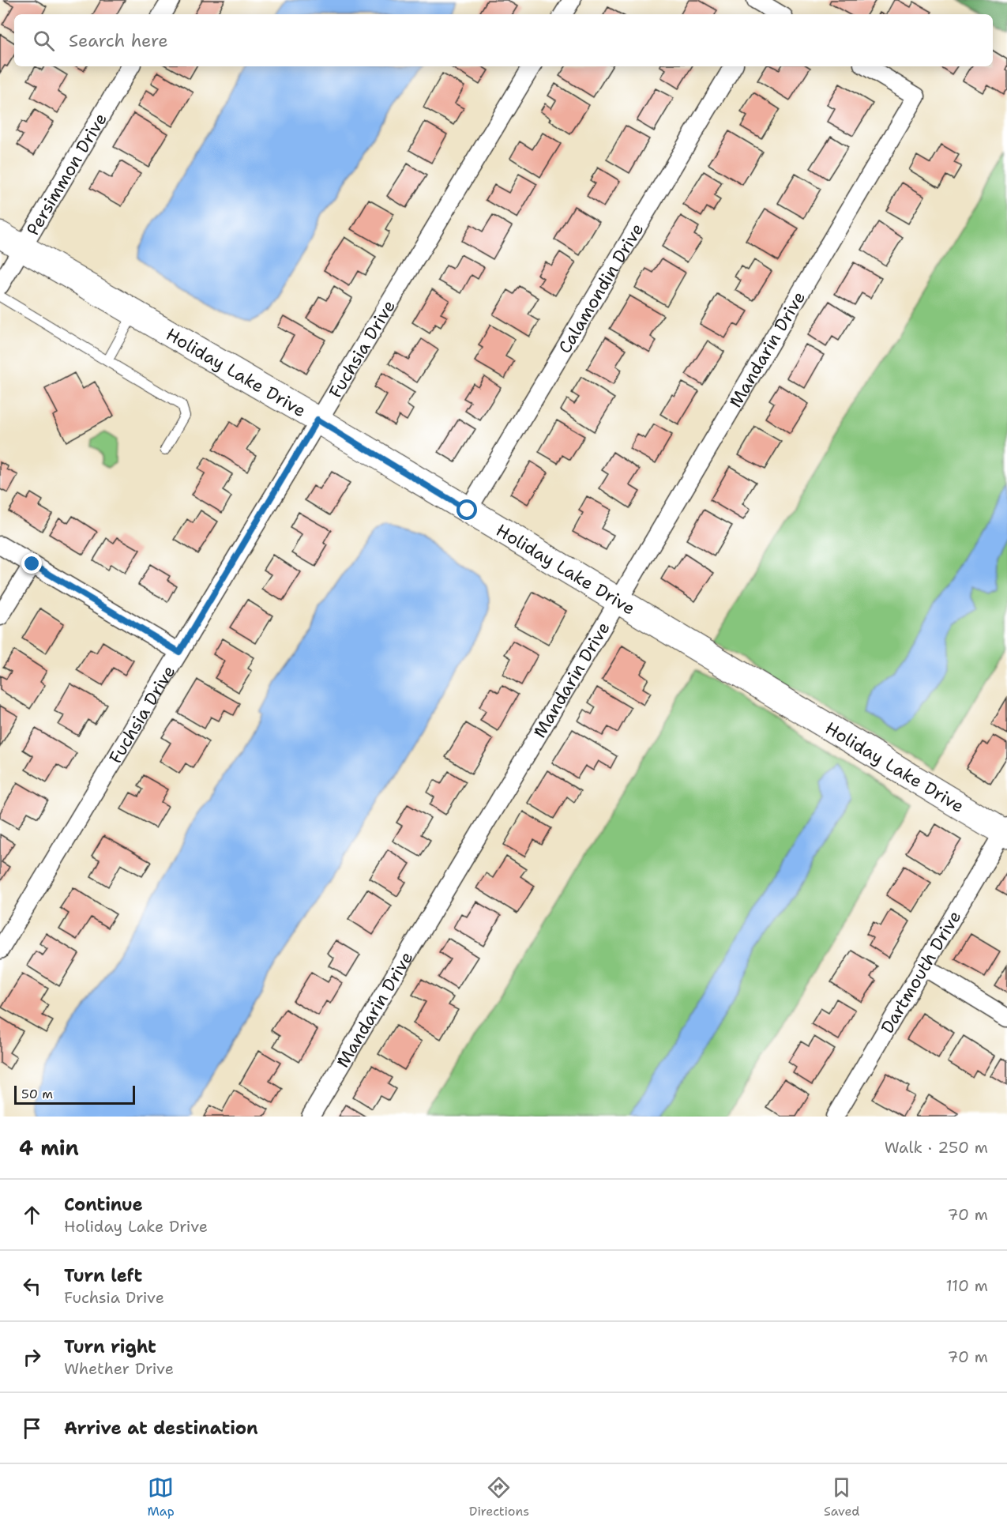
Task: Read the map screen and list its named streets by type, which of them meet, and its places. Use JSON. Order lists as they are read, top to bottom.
{
  "streets": {
    "street": [
      "Persimmon Drive",
      "Calamondin Drive",
      "Fuchsia Drive",
      "Mandarin Drive",
      "Holiday Lake Drive",
      "Dartmouth Drive"
    ]
  },
  "crossings": [
    ["Persimmon Drive", "Holiday Lake Drive"],
    ["Calamondin Drive", "Holiday Lake Drive"],
    ["Fuchsia Drive", "Holiday Lake Drive"],
    ["Mandarin Drive", "Holiday Lake Drive"],
    ["Holiday Lake Drive", "Dartmouth Drive"]
  ],
  "scale_bar": "50 m",
  "page": {
    "search": "Search here",
    "scale": "50 m",
    "heading": ["4 min", "Walk · 250 m"],
    "list": [
      ["Continue", "Holiday Lake Drive", "70 m"],
      ["Turn left", "Fuchsia Drive", "110 m"],
      ["Turn right", "Whether Drive", "70 m"],
      "Arrive at destination"
    ],
    "nav": ["Map", "Directions", "Saved"]
  }
}
